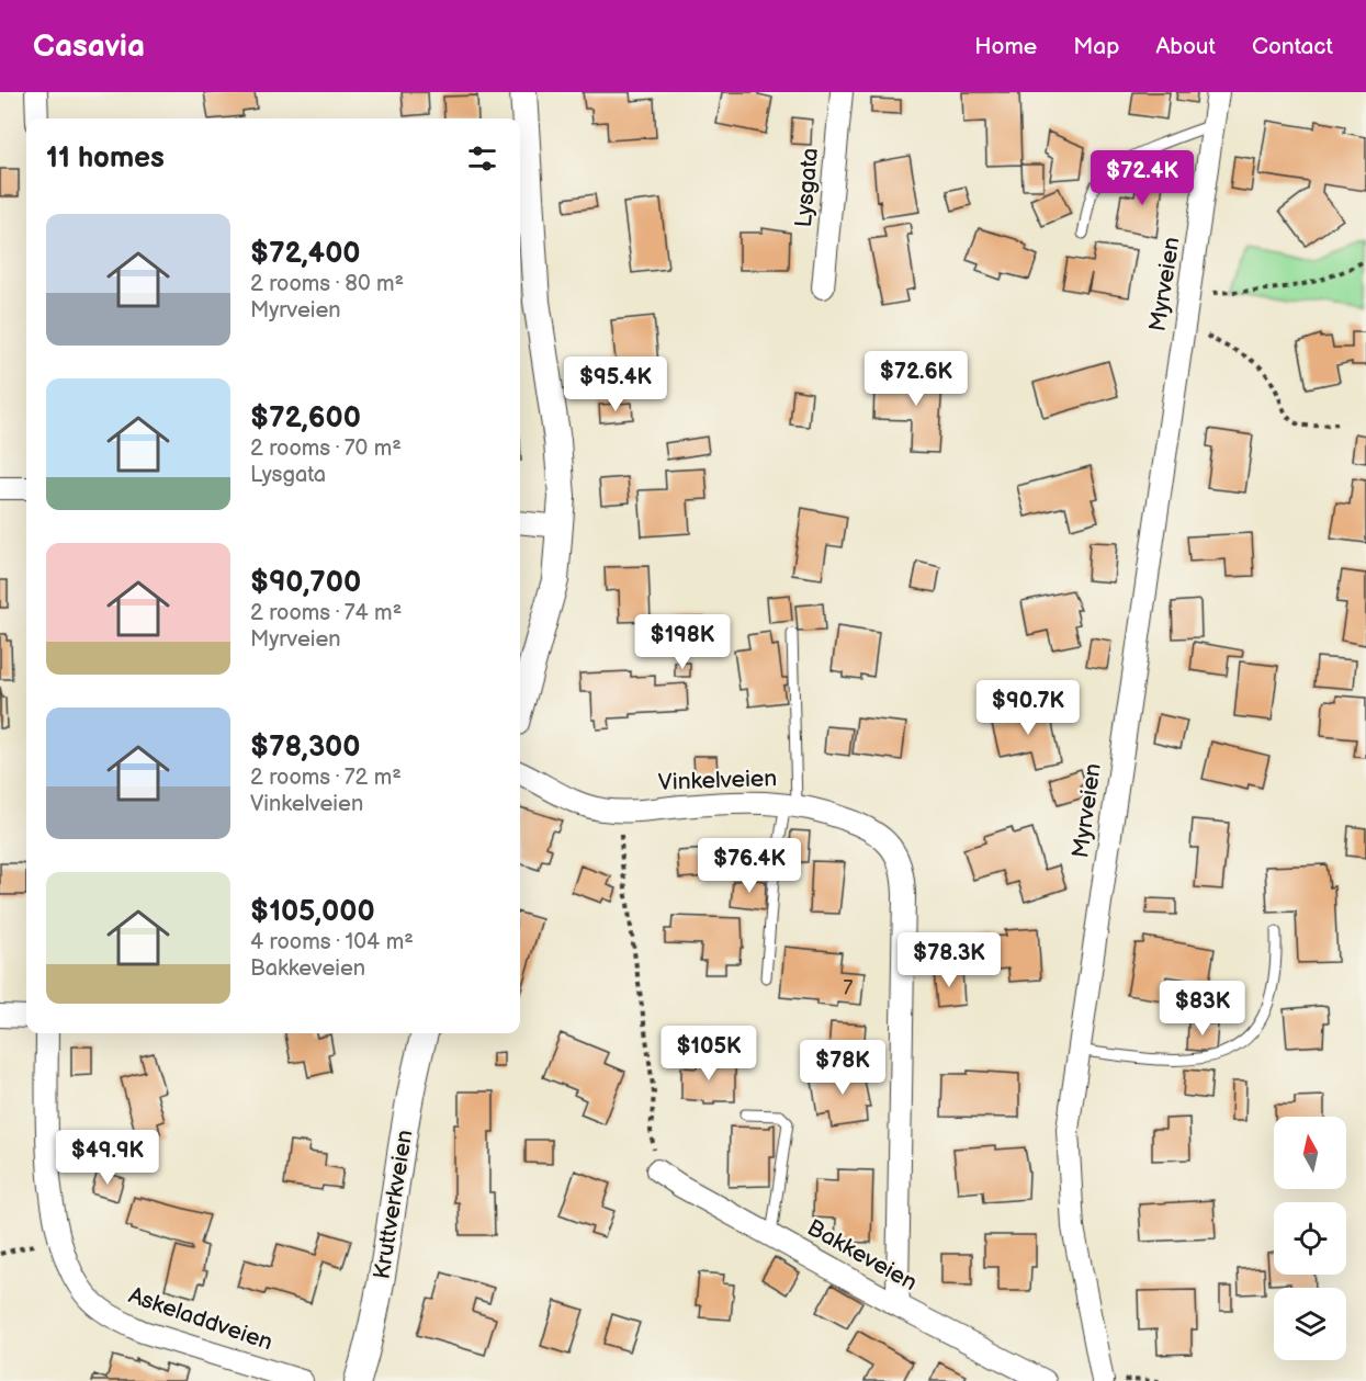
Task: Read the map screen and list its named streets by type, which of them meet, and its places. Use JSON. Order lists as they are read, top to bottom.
{
  "streets": {
    "street": [
      "Lysgata",
      "Myrveien",
      "Vinkelveien",
      "Kruttverkveien",
      "Bakkeveien",
      "Askeladdveien"
    ]
  },
  "crossings": [
    ["Vinkelveien", "Bakkeveien"]
  ],
  "house_numbers": ["7"],
  "north": "top",
  "page": {
    "header": "Casavia",
    "nav": [
      "Home",
      "Map",
      "About",
      "Contact"
    ],
    "heading": "11 homes",
    "price": [
      "$72.4K",
      "$72.6K",
      "$95.4K",
      "$198K",
      "$90.7K",
      "$76.4K",
      "$78.3K",
      "$83K",
      "$105K",
      "$78K",
      "$49.9K"
    ],
    "list": [
      {
        "name": "$72,400",
        "note": "2 rooms · 80 m² · Myrveien"
      },
      {
        "name": "$72,600",
        "note": "2 rooms · 70 m² · Lysgata"
      },
      {
        "name": "$90,700",
        "note": "2 rooms · 74 m² · Myrveien"
      },
      {
        "name": "$78,300",
        "note": "2 rooms · 72 m² · Vinkelveien"
      },
      {
        "name": "$105,000",
        "note": "4 rooms · 104 m² · Bakkeveien"
      }
    ]
  }
}
